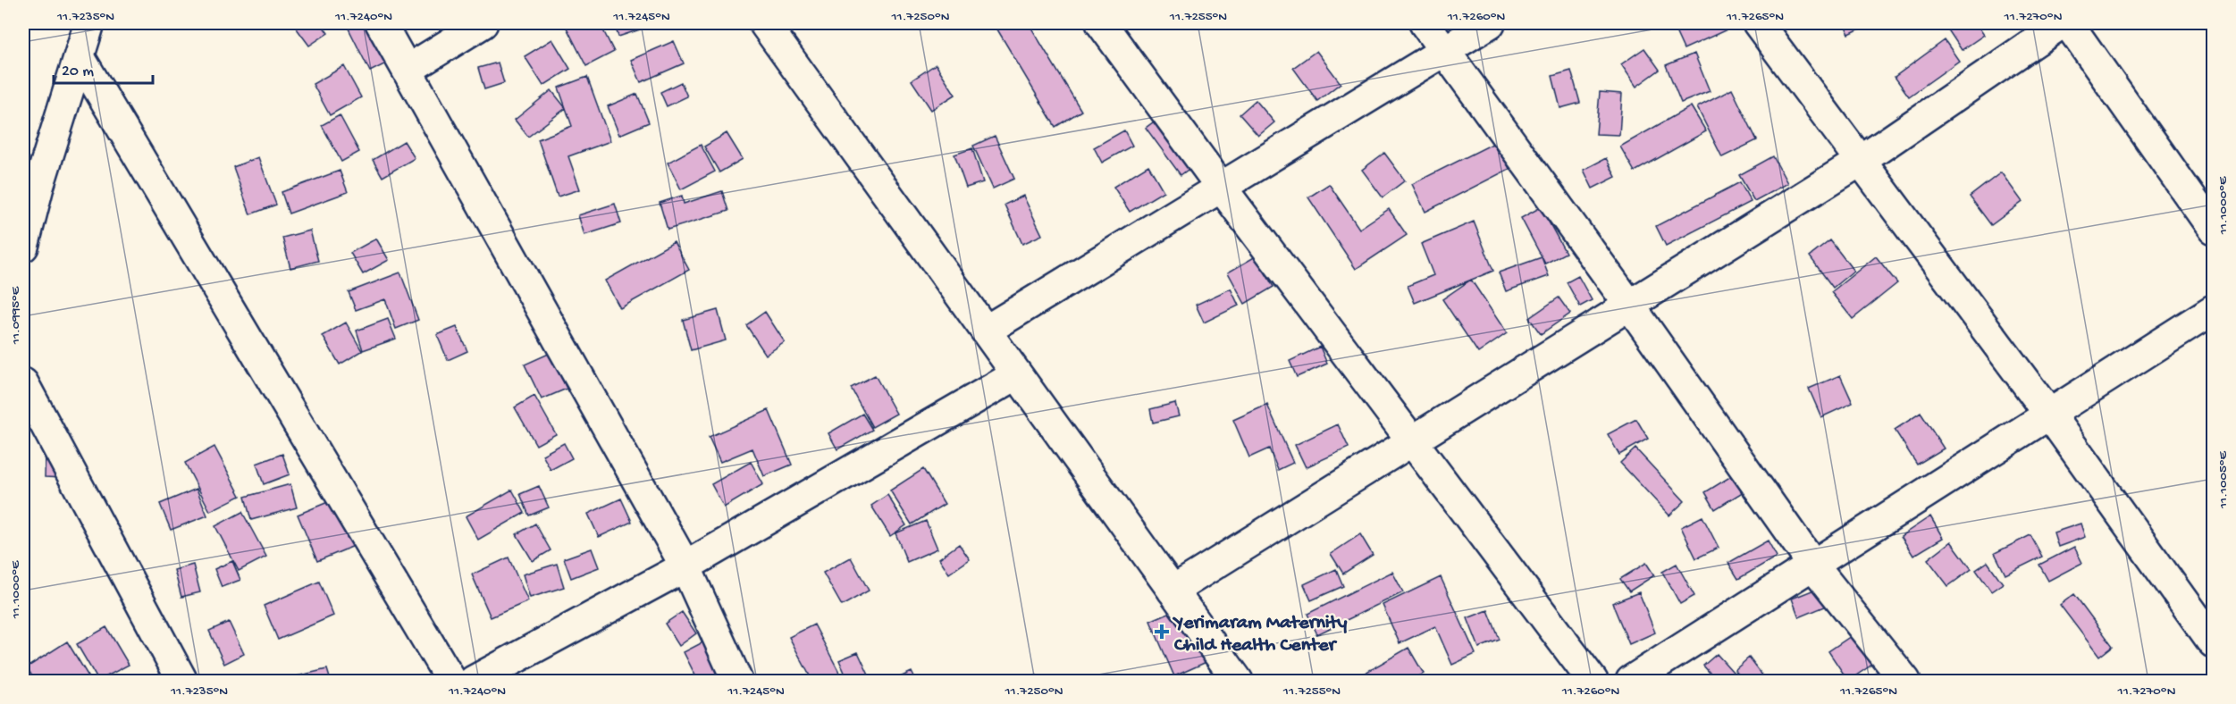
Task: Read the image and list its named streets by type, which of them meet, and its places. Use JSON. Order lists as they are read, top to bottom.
{
  "places": {
    "health": ["Yerimaram Maternity Child Health Center"]
  },
  "scale_bar": "20 m",
  "coordinates": [
    "11.7235°N",
    "11.7240°N",
    "11.7245°N",
    "11.7250°N",
    "11.7255°N",
    "11.7260°N",
    "11.7265°N",
    "11.7270°N",
    "11.1000°E",
    "11.0995°E",
    "11.1005°E"
  ]
}
